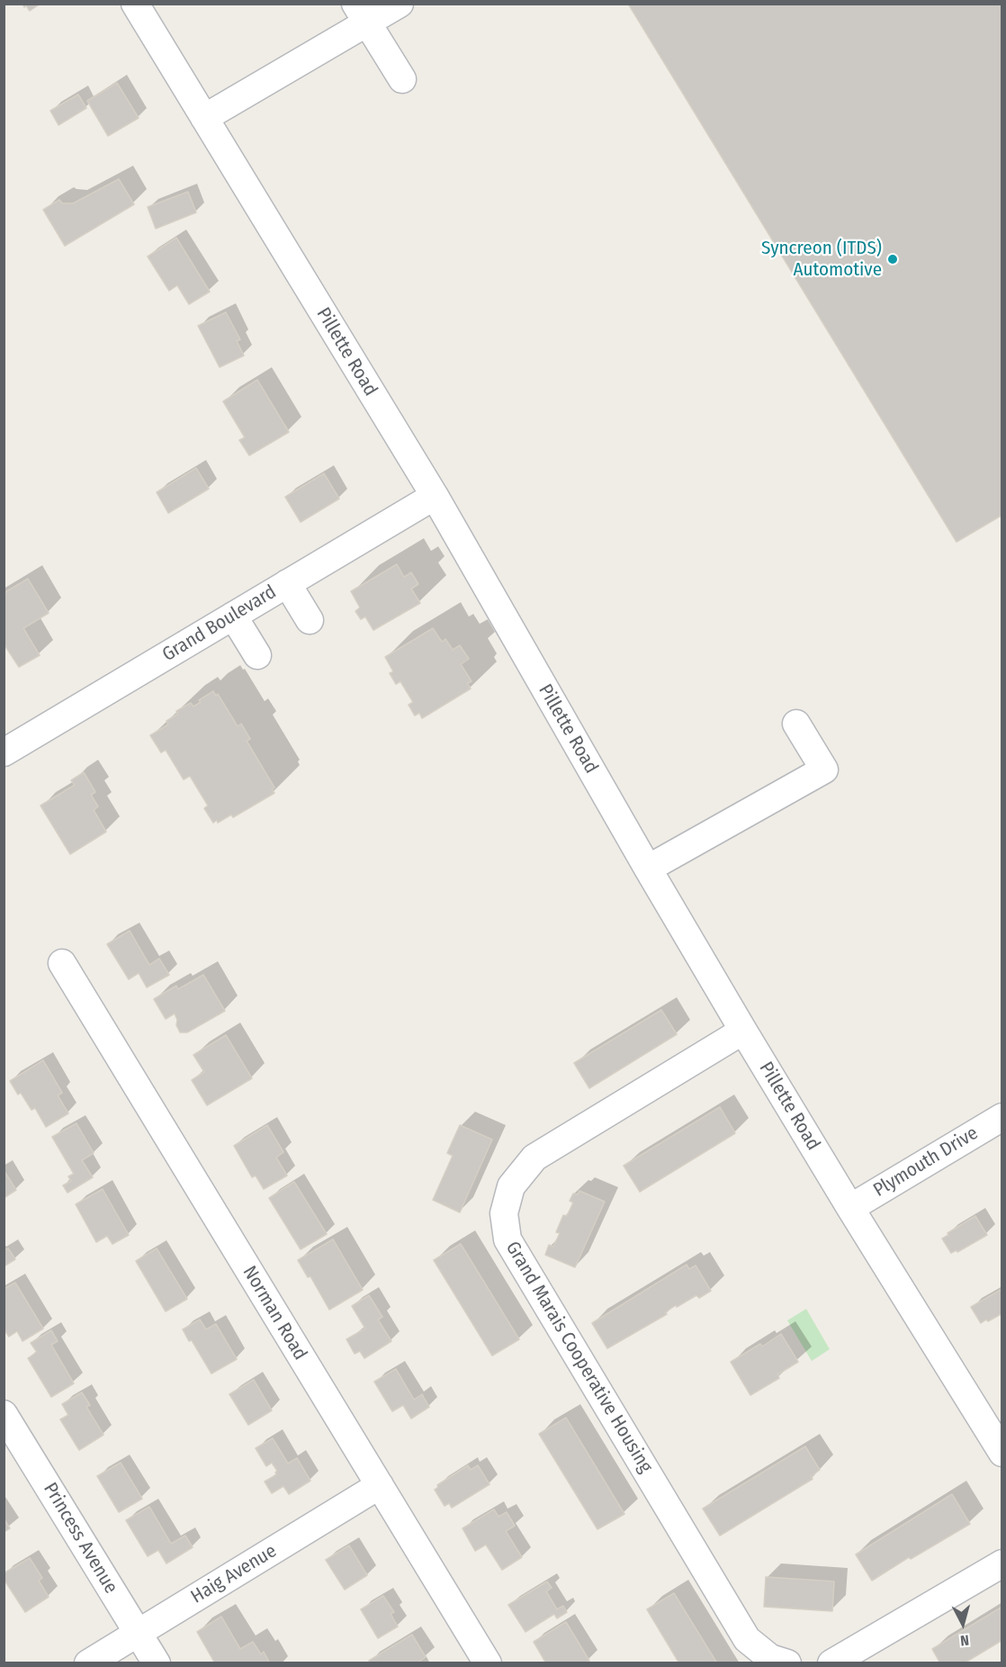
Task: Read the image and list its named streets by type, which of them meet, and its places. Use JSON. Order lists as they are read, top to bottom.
{
  "streets": {
    "street": [
      "Pillette Road",
      "Grand Boulevard",
      "Plymouth Drive",
      "Norman Road",
      "Grand Marais Cooperative Housing",
      "Princess Avenue",
      "Haig Avenue"
    ]
  },
  "crossings": [
    ["Pillette Road", "Grand Boulevard"],
    ["Pillette Road", "Plymouth Drive"],
    ["Pillette Road", "Grand Marais Cooperative Housing"],
    ["Norman Road", "Haig Avenue"],
    ["Princess Avenue", "Haig Avenue"]
  ],
  "places": ["Syncreon (ITDS) Automotive"],
  "north": "bottom"
}
